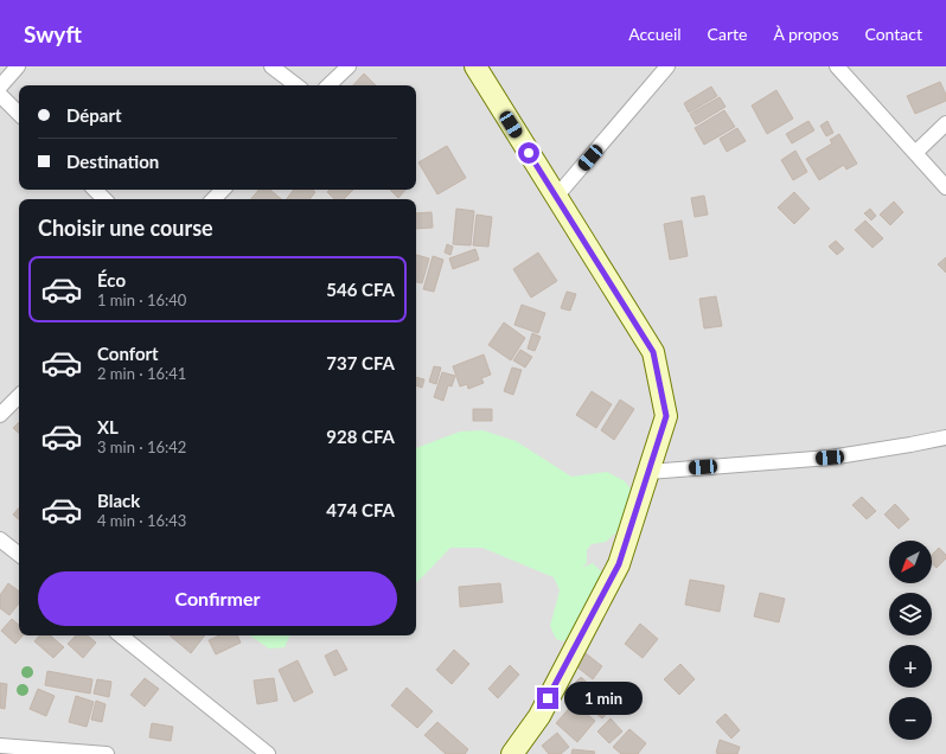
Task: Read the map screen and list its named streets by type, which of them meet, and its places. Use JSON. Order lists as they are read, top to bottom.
{
  "north": "bottom left",
  "page": {
    "header": "Swyft",
    "nav": [
      "Accueil",
      "Carte",
      "À propos",
      "Contact"
    ],
    "banner": ["Départ", "Destination"],
    "heading": "Choisir une course",
    "list": [
      {
        "name": "Éco",
        "note": "1 min · 16:40",
        "value": "546 CFA"
      },
      {
        "name": "Confort",
        "note": "2 min · 16:41",
        "value": "737 CFA"
      },
      {
        "name": "XL",
        "note": "3 min · 16:42",
        "value": "928 CFA"
      },
      {
        "name": "Black",
        "note": "4 min · 16:43",
        "value": "474 CFA"
      }
    ],
    "map_buttons": ["+", "−"],
    "buttons": "Confirmer",
    "bubble": "1 min"
  }
}
